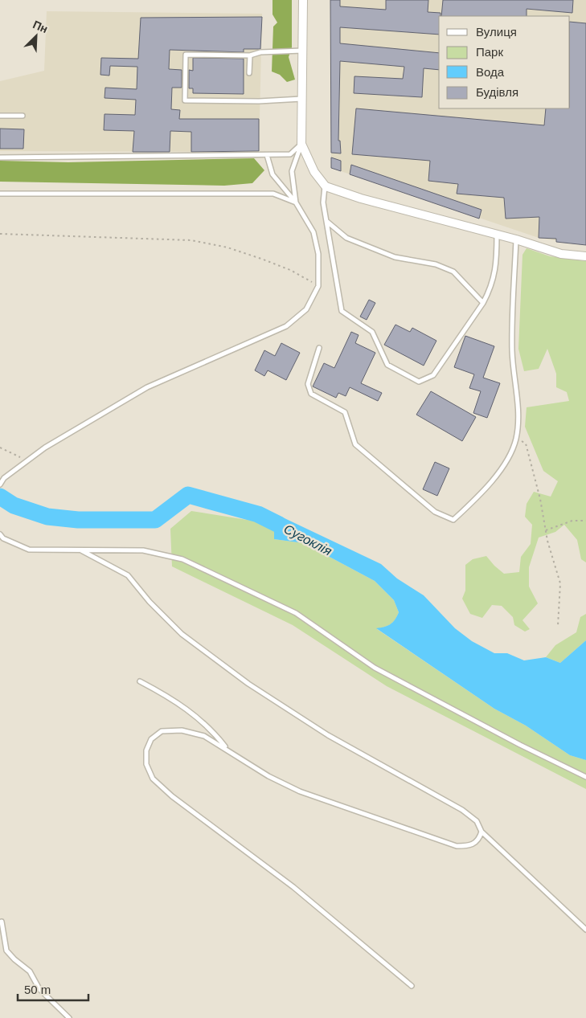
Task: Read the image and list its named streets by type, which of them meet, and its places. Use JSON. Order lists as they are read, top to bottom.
{
  "water": ["Сугоклія"],
  "legend": [
    "Вулиця",
    "Парк",
    "Вода",
    "Будівля"
  ],
  "scale_bar": "50 m",
  "north": "top right"
}
